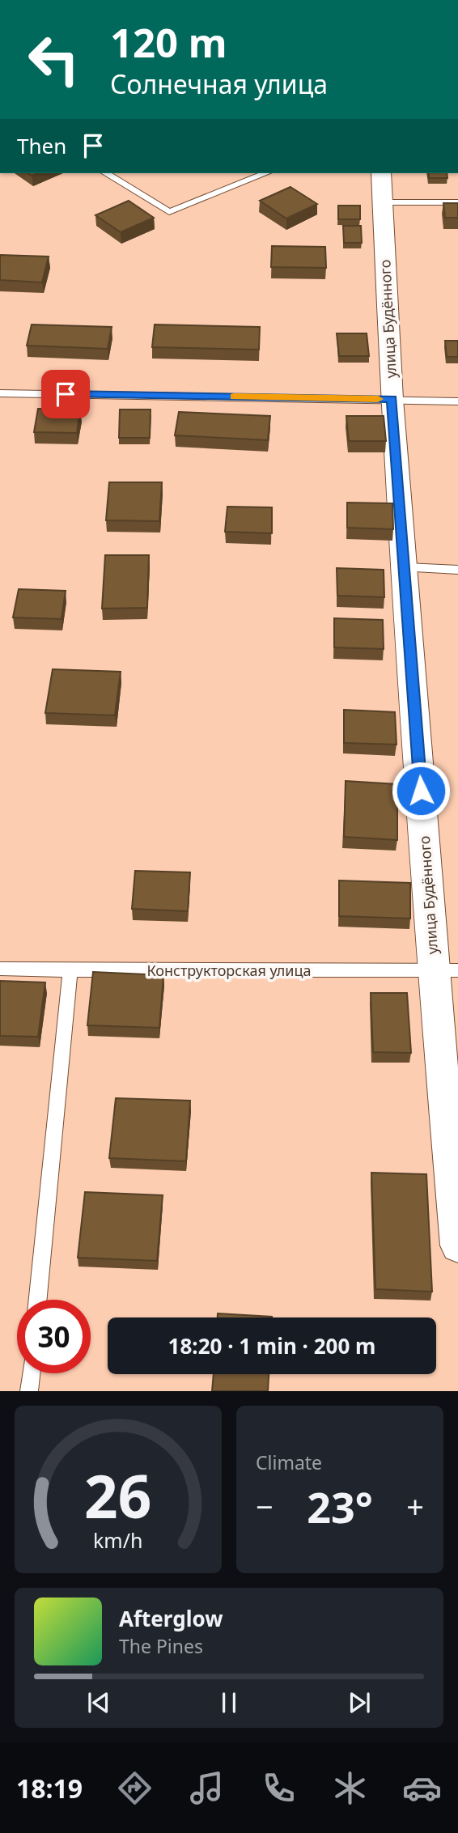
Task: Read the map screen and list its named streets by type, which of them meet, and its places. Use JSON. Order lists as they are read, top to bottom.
{
  "streets": {
    "street": ["улица Будённого"],
    "lane": ["Конструкторская улица"]
  },
  "crossings": [
    ["улица Будённого", "Конструкторская улица"]
  ],
  "page": {
    "turn": ["120 m", "Солнечная улица"],
    "then": "Then",
    "limit": "30",
    "trip": "18:20 · 1 min · 200 m",
    "tile": "Climate",
    "heat": ["−", "23°", "+"],
    "song": ["Afterglow", "The Pines"],
    "tabs": "18:19",
    "gauge": ["26", "km/h"]
  }
}
